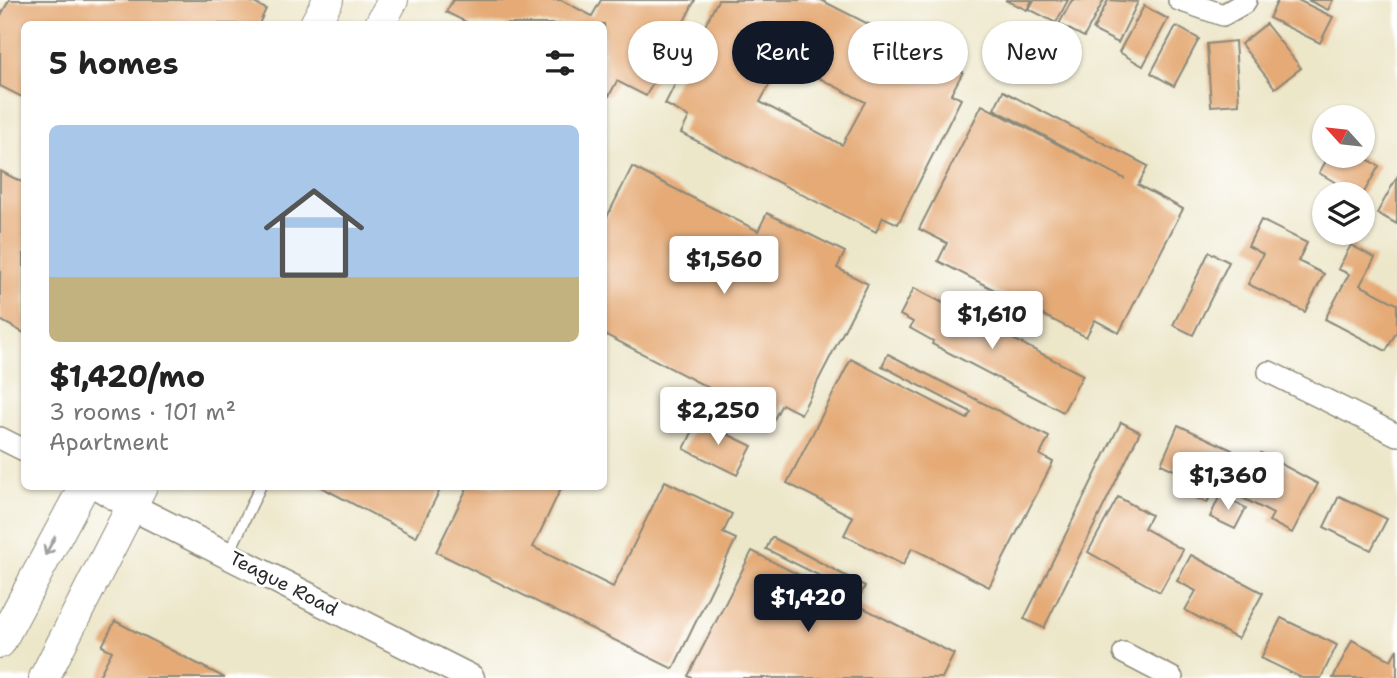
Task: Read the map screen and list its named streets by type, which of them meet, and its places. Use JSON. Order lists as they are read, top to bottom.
{
  "streets": {
    "street": ["Teague Road"]
  },
  "north": "top left",
  "page": {
    "chip": [
      "Buy",
      "Rent",
      "Filters",
      "New"
    ],
    "heading": "5 homes",
    "list": [
      {
        "name": "$1,420/mo",
        "note": "3 rooms · 101 m² · Apartment"
      }
    ],
    "price": [
      "$1,560",
      "$1,610",
      "$2,250",
      "$1,360",
      "$1,420"
    ]
  }
}
